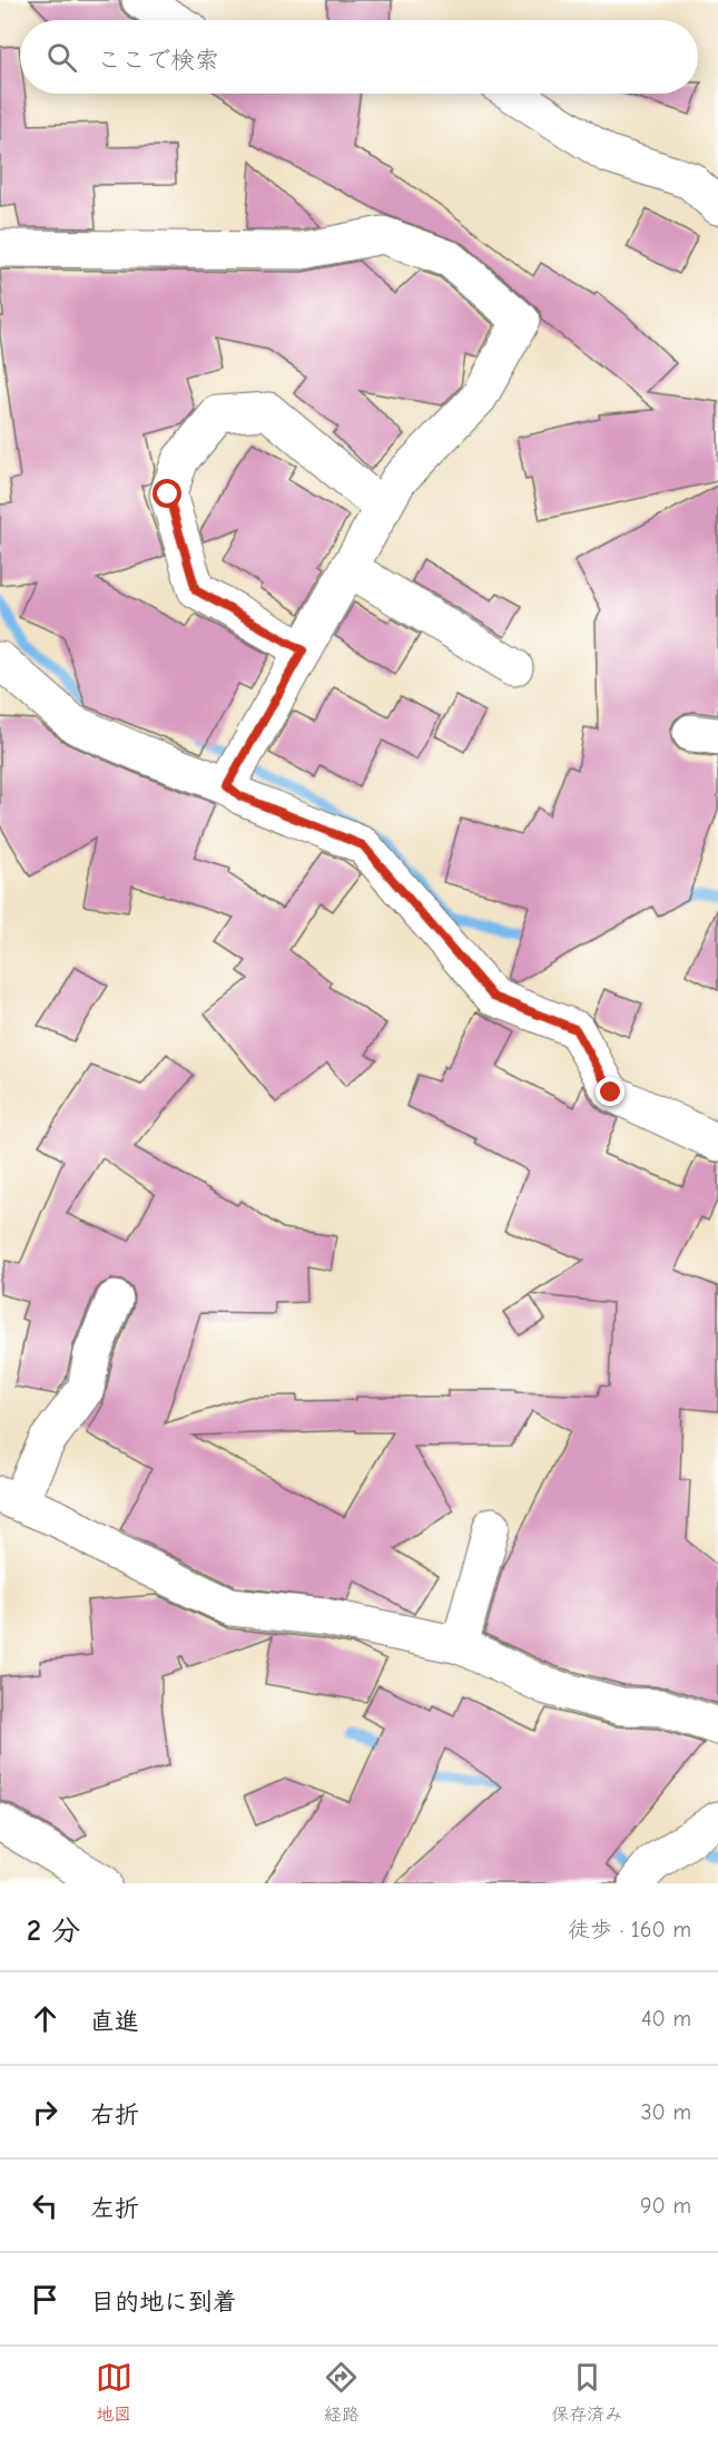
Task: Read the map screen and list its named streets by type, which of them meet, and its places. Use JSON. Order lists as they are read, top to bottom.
{
  "page": {
    "search": "ここで検索",
    "heading": ["2 分", "徒歩 · 160 m"],
    "list": [
      ["直進", "40 m"],
      ["右折", "30 m"],
      ["左折", "90 m"],
      "目的地に到着"
    ],
    "nav": ["地図", "経路", "保存済み"]
  }
}
